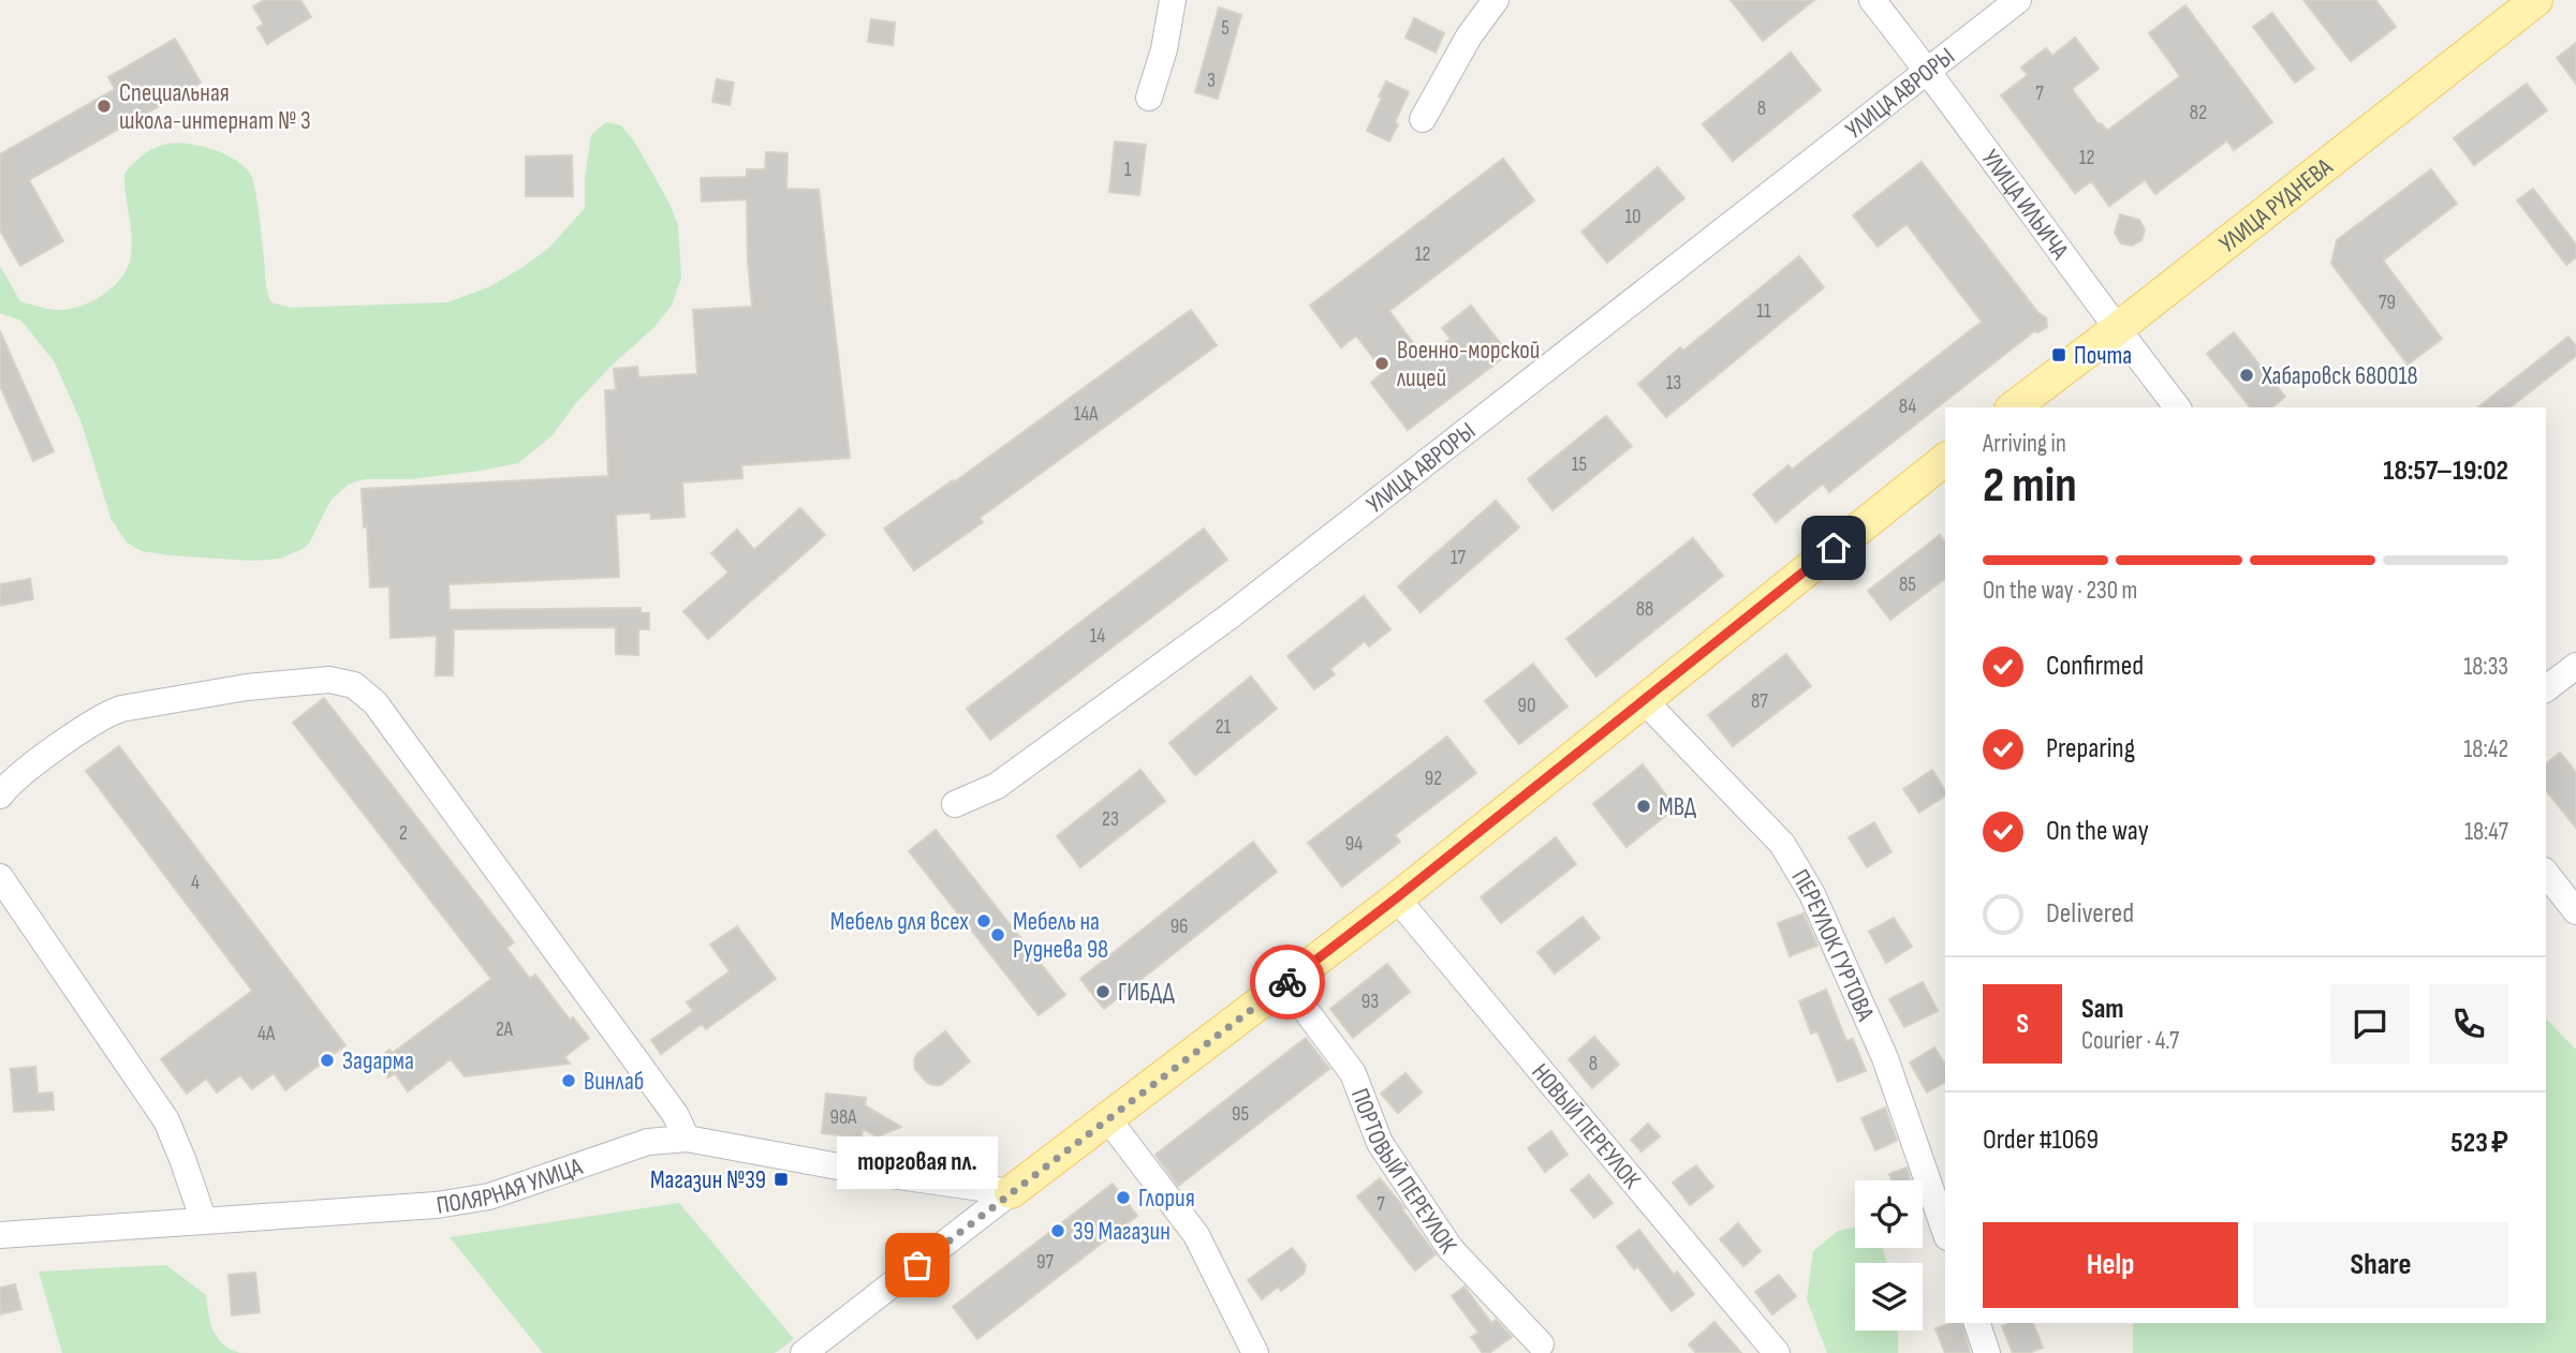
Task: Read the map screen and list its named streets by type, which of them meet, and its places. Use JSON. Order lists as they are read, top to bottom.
{
  "streets": {
    "main road": ["УЛИЦА РУДНЕВА"],
    "street": [
      "УЛИЦА АВРОРЫ",
      "УЛИЦА ИЛЬИЧА",
      "ПЕРЕУЛОК ГУРТОВА",
      "НОВЫЙ ПЕРЕУЛОК",
      "ПОРТОВЫЙ ПЕРЕУЛОК",
      "ПОЛЯРНАЯ УЛИЦА"
    ]
  },
  "crossings": [
    ["УЛИЦА АВРОРЫ", "УЛИЦА ИЛЬИЧА"],
    ["УЛИЦА ИЛЬИЧА", "УЛИЦА РУДНЕВА"]
  ],
  "places": {
    "other": [
      "Специальная школа-интернат № 3",
      "Военно-морской лицей",
      "Хабаровск 680018",
      "МВД",
      "Мебель для всех",
      "Мебель на Руднева 98",
      "ГИБДД",
      "Задарма",
      "Винлаб",
      "Глория",
      "39 Магазин",
      "торговая пл."
    ],
    "transit": ["Почта", "Магазин №39"]
  },
  "house_numbers": [
    "5",
    "3",
    "7",
    "8",
    "82",
    "12",
    "1",
    "10",
    "12",
    "79",
    "11",
    "13",
    "84",
    "14А",
    "15",
    "17",
    "85",
    "88",
    "14",
    "87",
    "90",
    "21",
    "92",
    "23",
    "2",
    "94",
    "4",
    "96",
    "93",
    "2А",
    "4А",
    "8",
    "95",
    "98А",
    "7",
    "97"
  ],
  "page": {
    "heading": ["2 min", "Arriving in", "18:57–19:02"],
    "panel": [
      "Sam",
      "Courier · 4.7",
      "Order #1069",
      "523 ₽"
    ],
    "bar": "On the way · 230 m",
    "list": [
      ["Confirmed", "18:33"],
      ["Preparing", "18:42"],
      ["On the way", "18:47"],
      "Delivered"
    ],
    "round": "S",
    "bubble": "торговая пл.",
    "buttons": ["Help", "Share"]
  }
}
